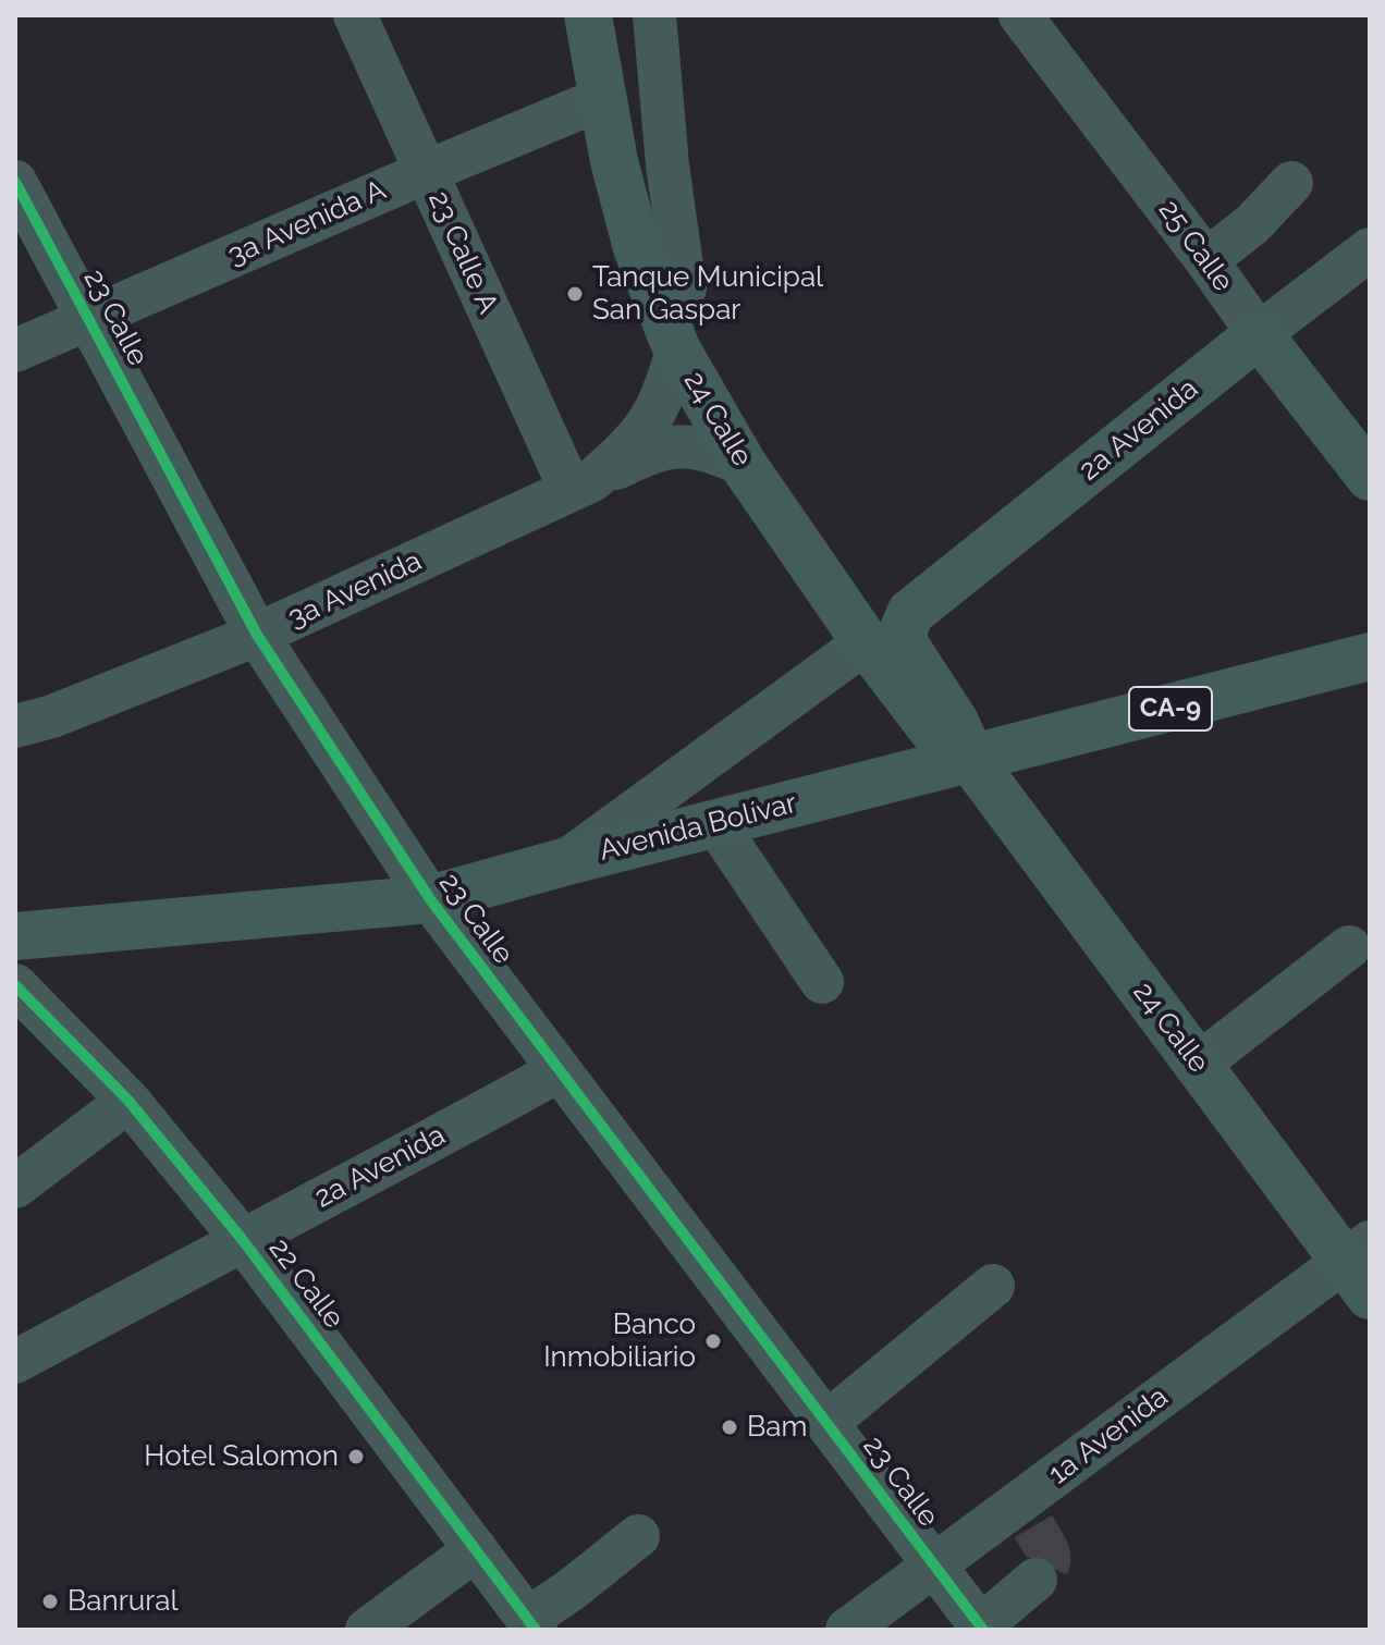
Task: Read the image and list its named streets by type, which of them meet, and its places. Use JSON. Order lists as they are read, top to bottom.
{
  "streets": {
    "main road": [
      "25 Calle",
      "24 Calle",
      "2a Avenida",
      "CA-9",
      "Avenida Bolívar"
    ],
    "street": [
      "3a Avenida A",
      "23 Calle A",
      "23 Calle",
      "3a Avenida",
      "22 Calle",
      "1a Avenida"
    ]
  },
  "crossings": [
    ["3a Avenida A", "23 Calle A"],
    ["3a Avenida A", "23 Calle"],
    ["3a Avenida A", "24 Calle"],
    ["25 Calle", "2a Avenida"],
    ["23 Calle A", "3a Avenida"],
    ["23 Calle", "2a Avenida"],
    ["23 Calle", "3a Avenida"],
    ["23 Calle", "Avenida Bolívar"],
    ["23 Calle", "1a Avenida"],
    ["24 Calle", "2a Avenida"],
    ["24 Calle", "3a Avenida"],
    ["24 Calle", "Avenida Bolívar"],
    ["24 Calle", "1a Avenida"],
    ["2a Avenida", "22 Calle"]
  ],
  "places": [
    "Tanque Municipal San Gaspar",
    "Banco Inmobiliario",
    "Bam",
    "Hotel Salomon",
    "Banrural"
  ]
}
